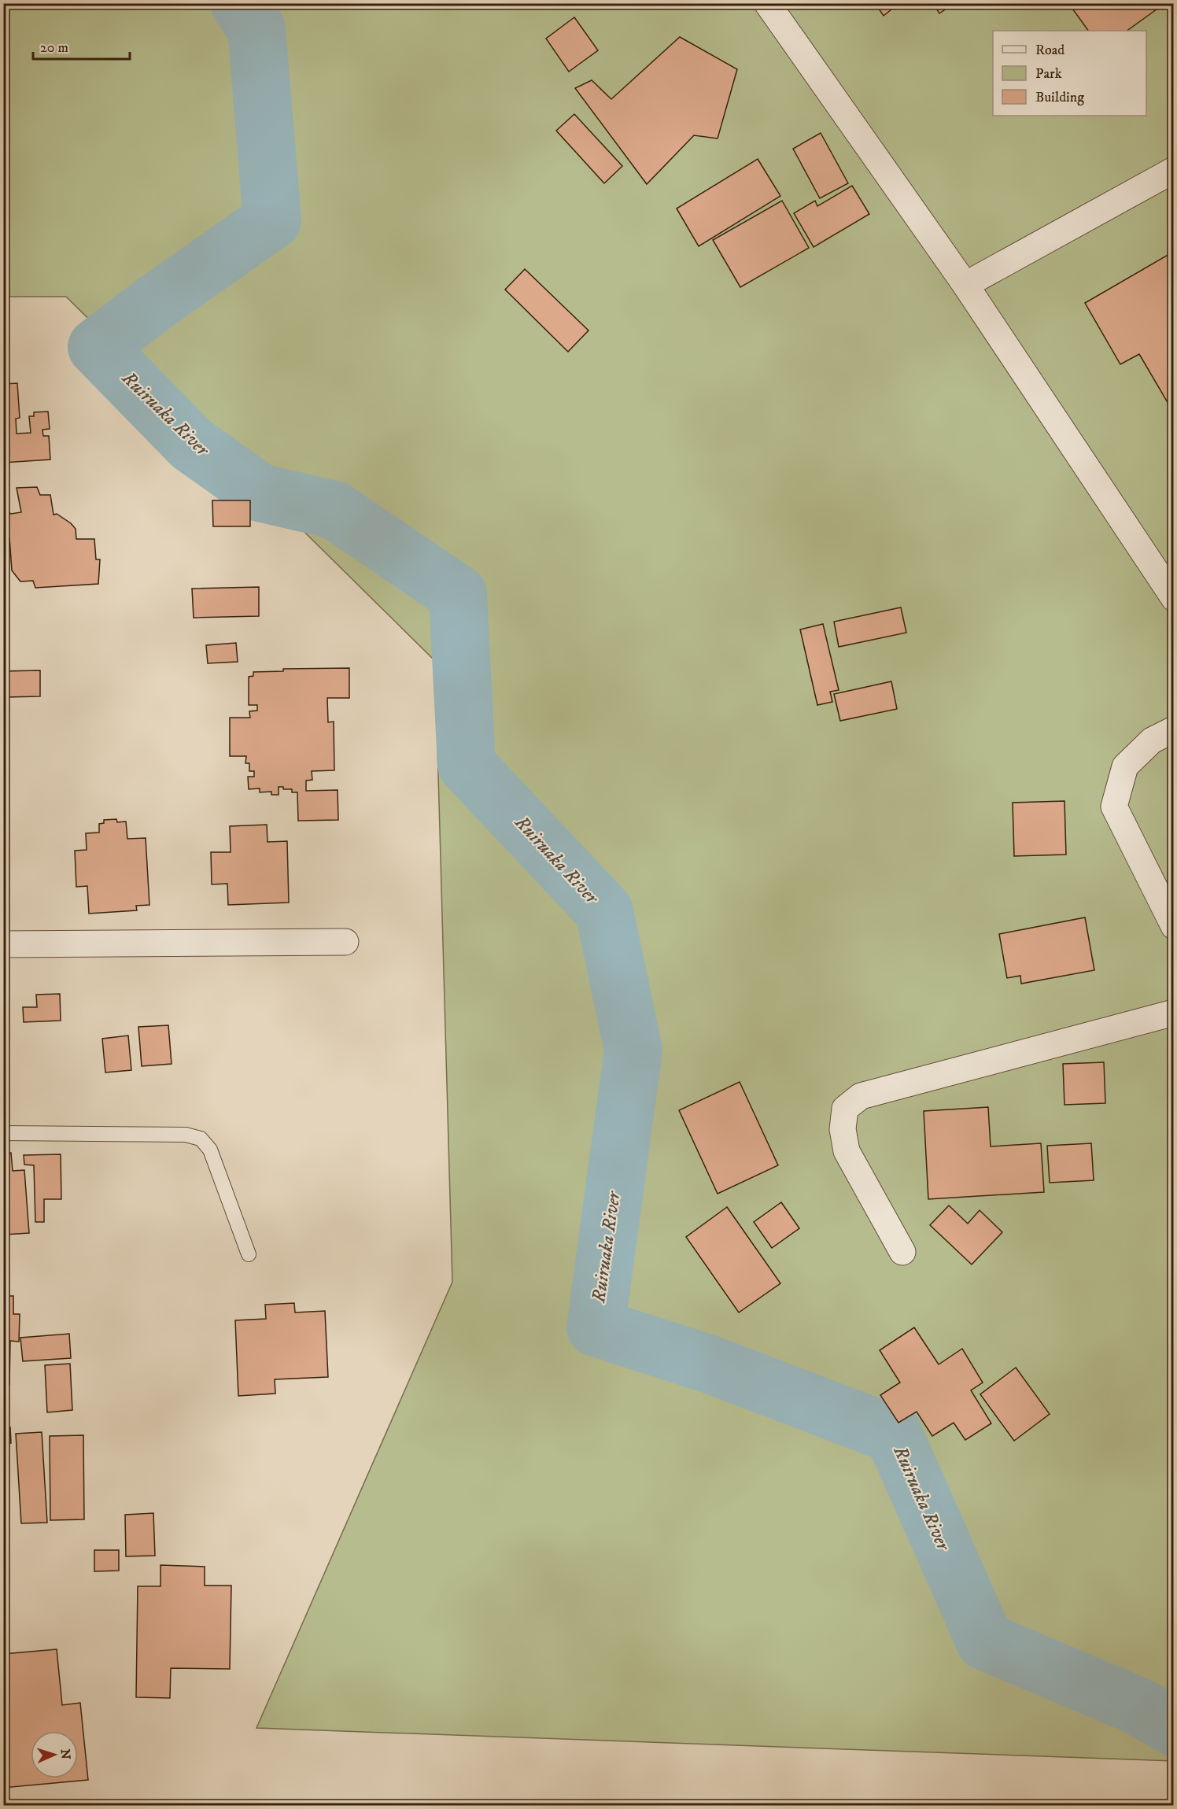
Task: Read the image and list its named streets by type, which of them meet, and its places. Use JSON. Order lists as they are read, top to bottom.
{
  "water": ["Ruiruaka River"],
  "legend": ["Road", "Park", "Building"],
  "scale_bar": "20 m",
  "north": "right"
}
